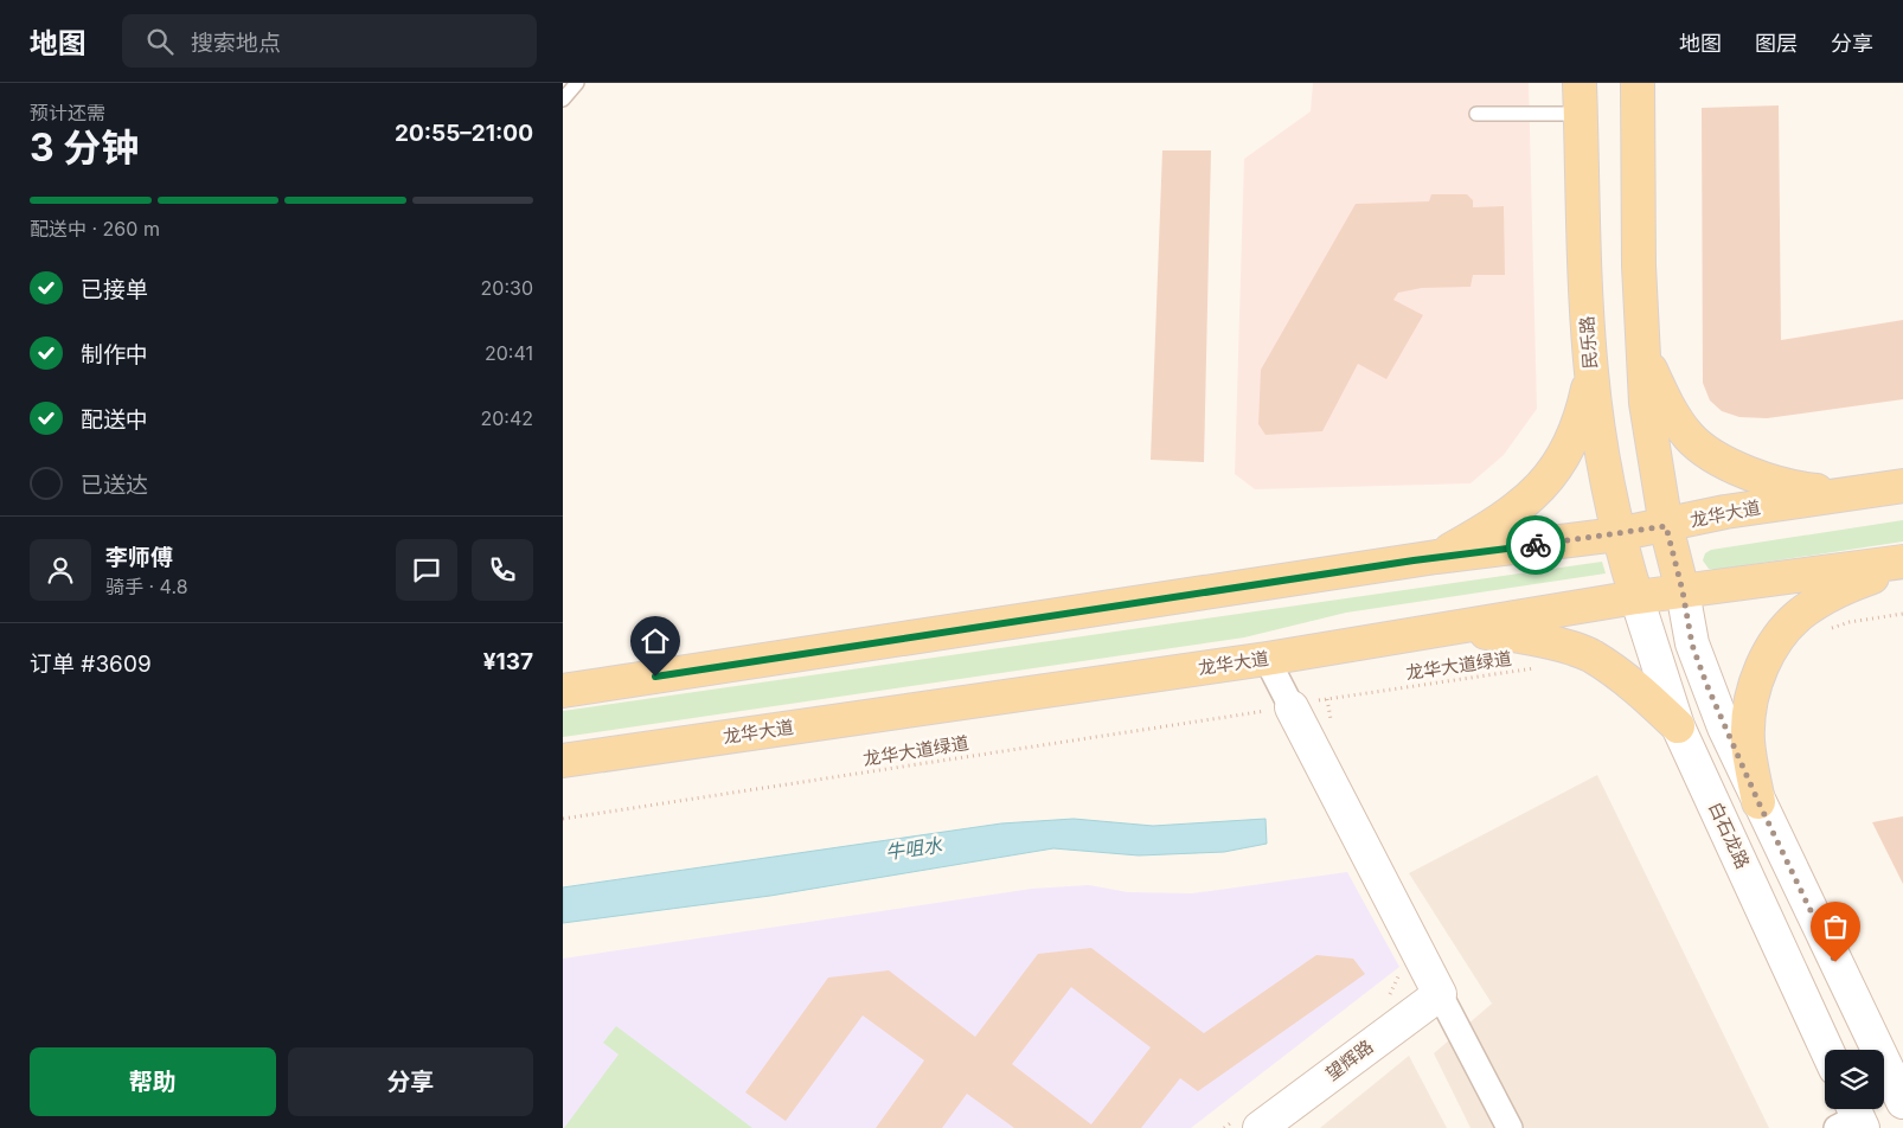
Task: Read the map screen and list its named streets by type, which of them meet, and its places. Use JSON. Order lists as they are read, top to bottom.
{
  "streets": {
    "main road": [
      "民乐路",
      "龙华大道",
      "白石龙路",
      "望辉路"
    ],
    "path": ["龙华大道绿道"]
  },
  "crossings": [
    ["民乐路", "龙华大道"],
    ["民乐路", "白石龙路"],
    ["龙华大道", "白石龙路"]
  ],
  "water": ["牛咀水"],
  "page": {
    "header": "地图",
    "search": "搜索地点",
    "nav": ["地图", "图层", "分享"],
    "heading": ["3 分钟", "预计还需", "20:55–21:00"],
    "panel": [
      "李师傅",
      "骑手 · 4.8",
      "订单 #3609",
      "¥137"
    ],
    "bar": "配送中 · 260 m",
    "list": [
      ["已接单", "20:30"],
      ["制作中", "20:41"],
      ["配送中", "20:42"],
      "已送达"
    ],
    "buttons": ["帮助", "分享"]
  }
}
